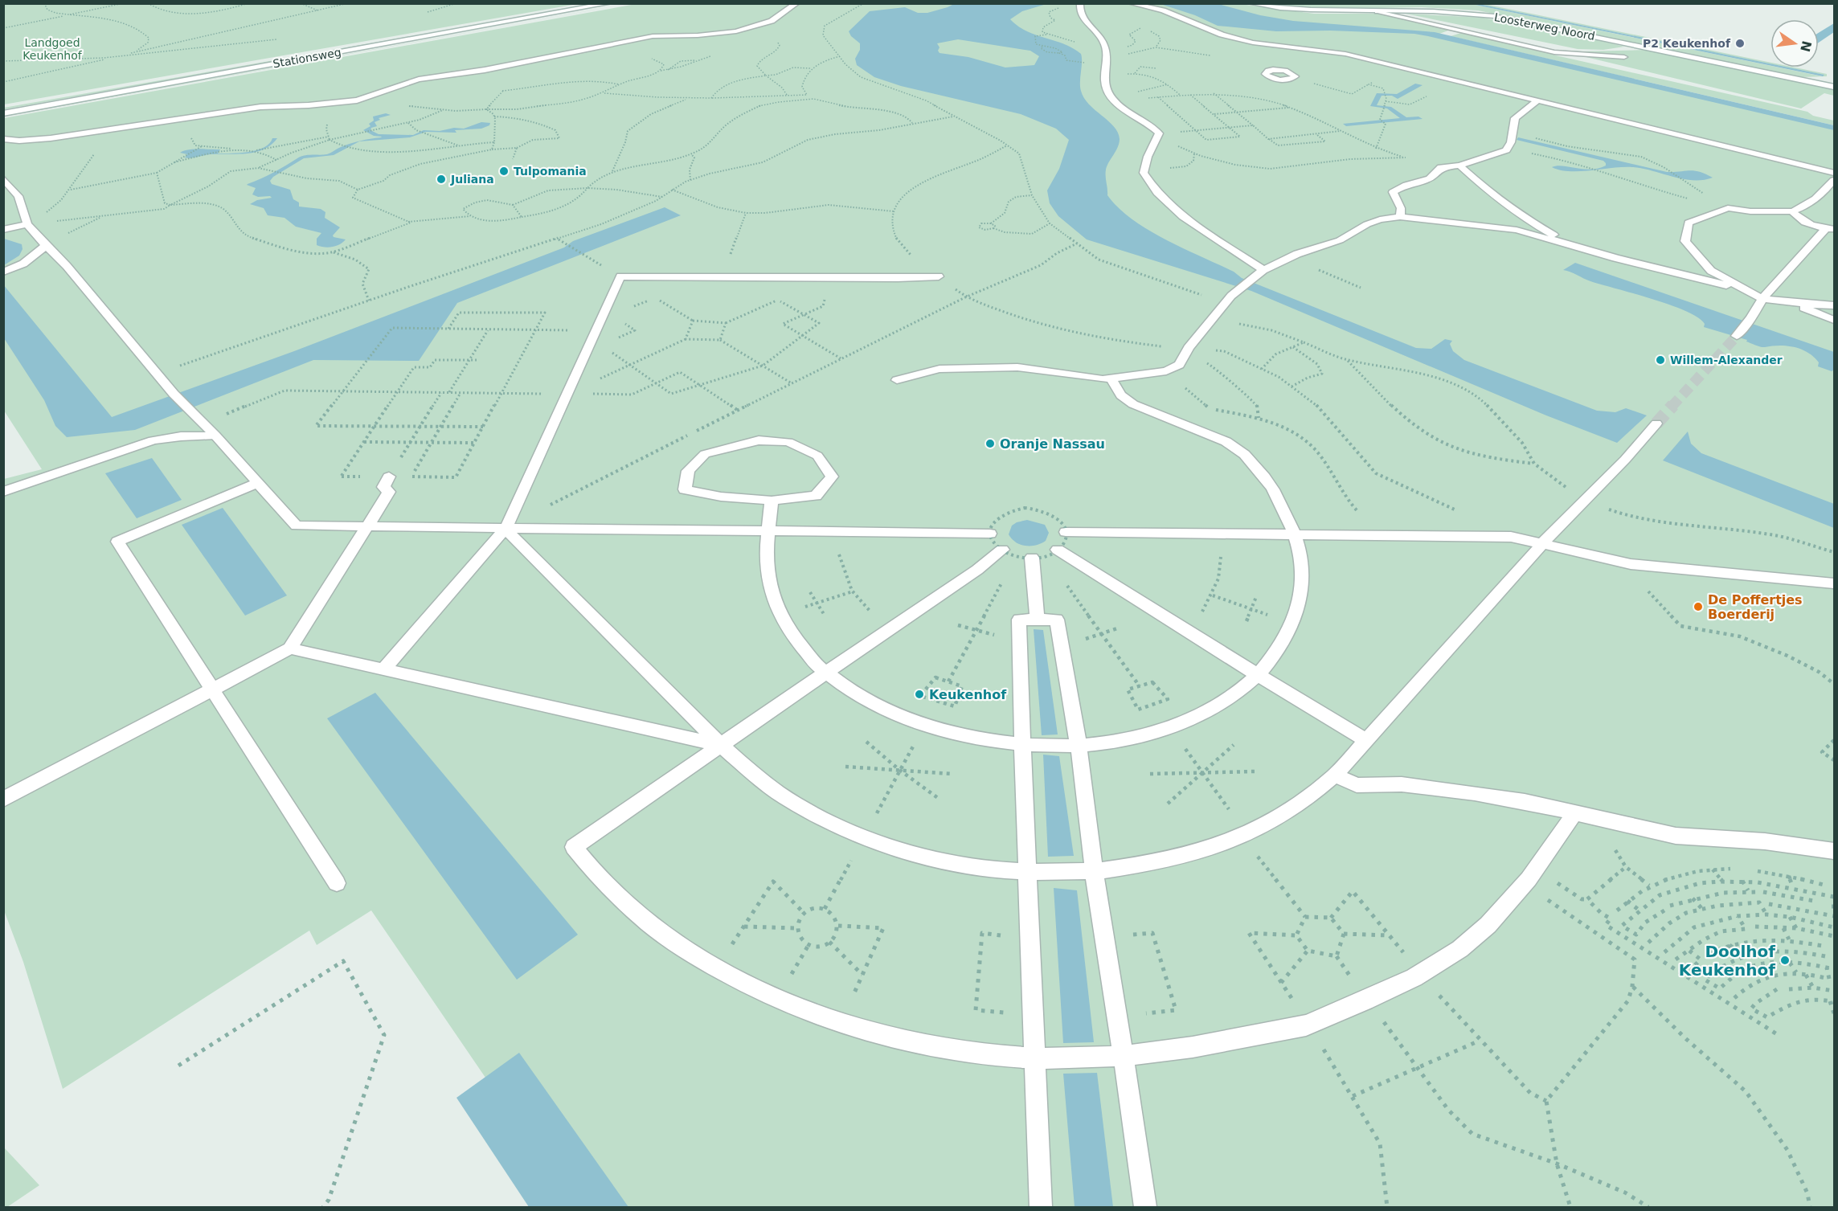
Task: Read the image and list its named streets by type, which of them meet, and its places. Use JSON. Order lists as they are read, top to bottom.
{
  "streets": {
    "street": ["Loosterweg Noord", "Stationsweg"]
  },
  "parks": ["Landgoed Keukenhof"],
  "places": [
    "P2 Keukenhof",
    "Tulpomania",
    "Juliana",
    "Willem-Alexander",
    "Oranje Nassau",
    "De Poffertjes Boerderij",
    "Keukenhof",
    "Doolhof Keukenhof"
  ],
  "north": "right"
}
